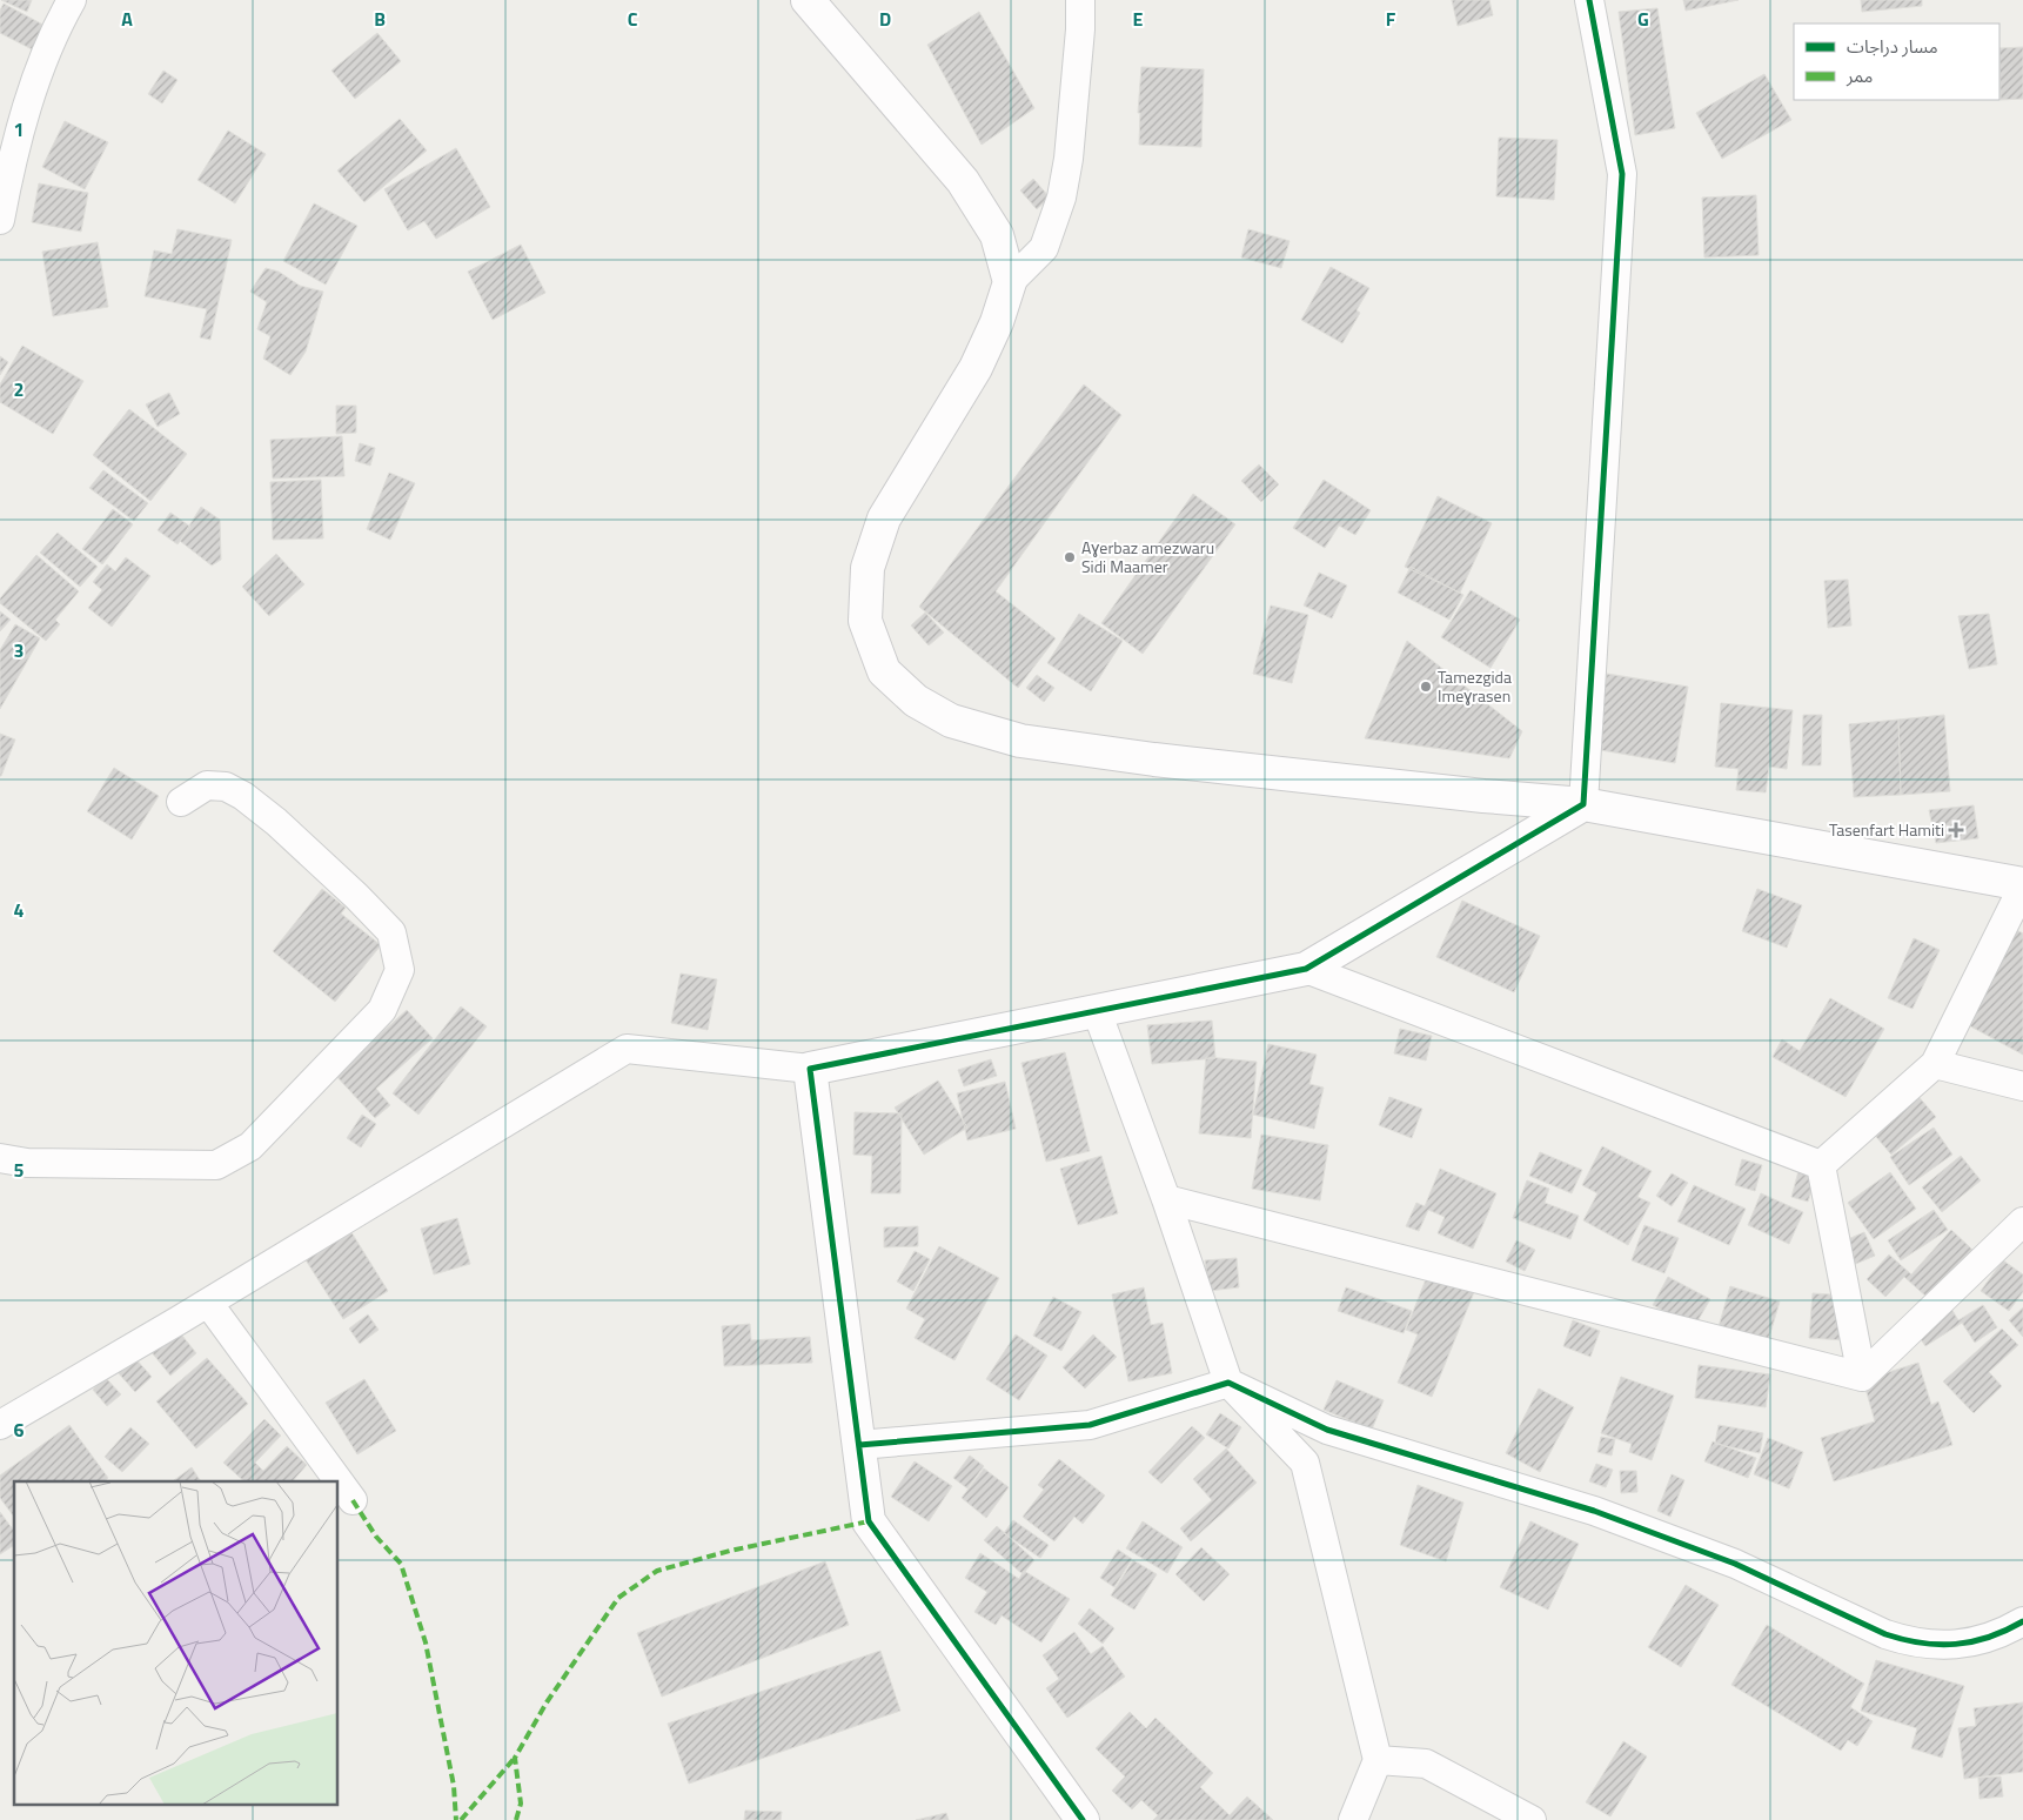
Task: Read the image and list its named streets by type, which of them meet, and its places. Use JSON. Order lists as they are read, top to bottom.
{
  "places": {
    "other": ["Aɣerbaz amezwaru Sidi Maamer", "Tamezgida Imeɣrasen"],
    "health": ["Tasenfart Hamiti"]
  },
  "legend": ["مسار دراجات", "ممر"],
  "grid": {
    "columns": [
      "A",
      "B",
      "C",
      "D",
      "E",
      "F",
      "G"
    ],
    "rows": [
      "1",
      "2",
      "3",
      "4",
      "5",
      "6"
    ]
  }
}
